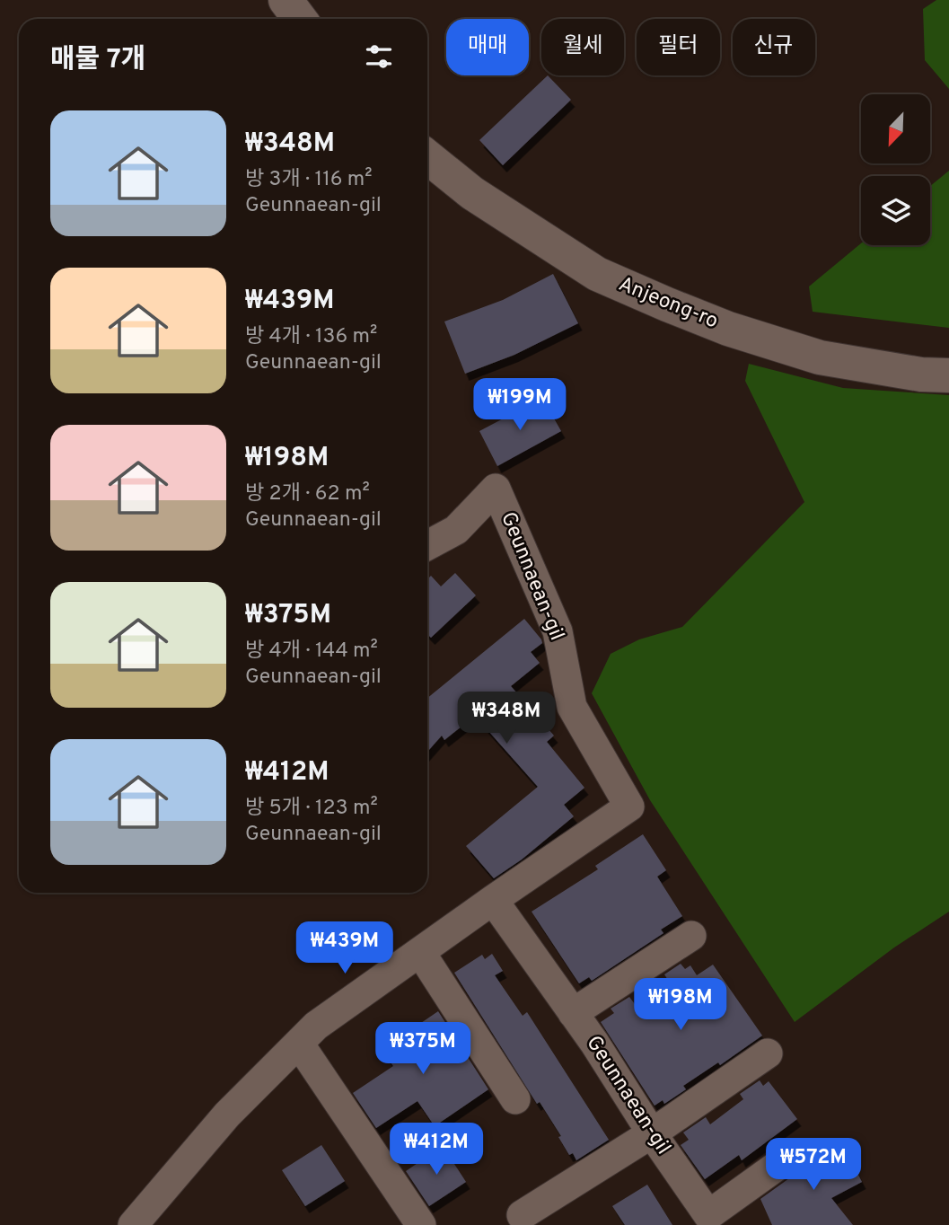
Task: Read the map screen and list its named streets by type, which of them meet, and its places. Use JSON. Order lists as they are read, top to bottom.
{
  "streets": {
    "street": ["Anjeong-ro", "Geunnaean-gil"]
  },
  "north": "bottom left",
  "page": {
    "chip": [
      "매매",
      "월세",
      "필터",
      "신규"
    ],
    "heading": "매물 7개",
    "list": [
      {
        "name": "₩348M",
        "note": "방 3개 · 116 m² · Geunnaean-gil"
      },
      {
        "name": "₩439M",
        "note": "방 4개 · 136 m² · Geunnaean-gil"
      },
      {
        "name": "₩198M",
        "note": "방 2개 · 62 m² · Geunnaean-gil"
      },
      {
        "name": "₩375M",
        "note": "방 4개 · 144 m² · Geunnaean-gil"
      },
      {
        "name": "₩412M",
        "note": "방 5개 · 123 m² · Geunnaean-gil"
      }
    ],
    "price": [
      "₩199M",
      "₩348M",
      "₩439M",
      "₩198M",
      "₩375M",
      "₩412M",
      "₩572M"
    ]
  }
}
